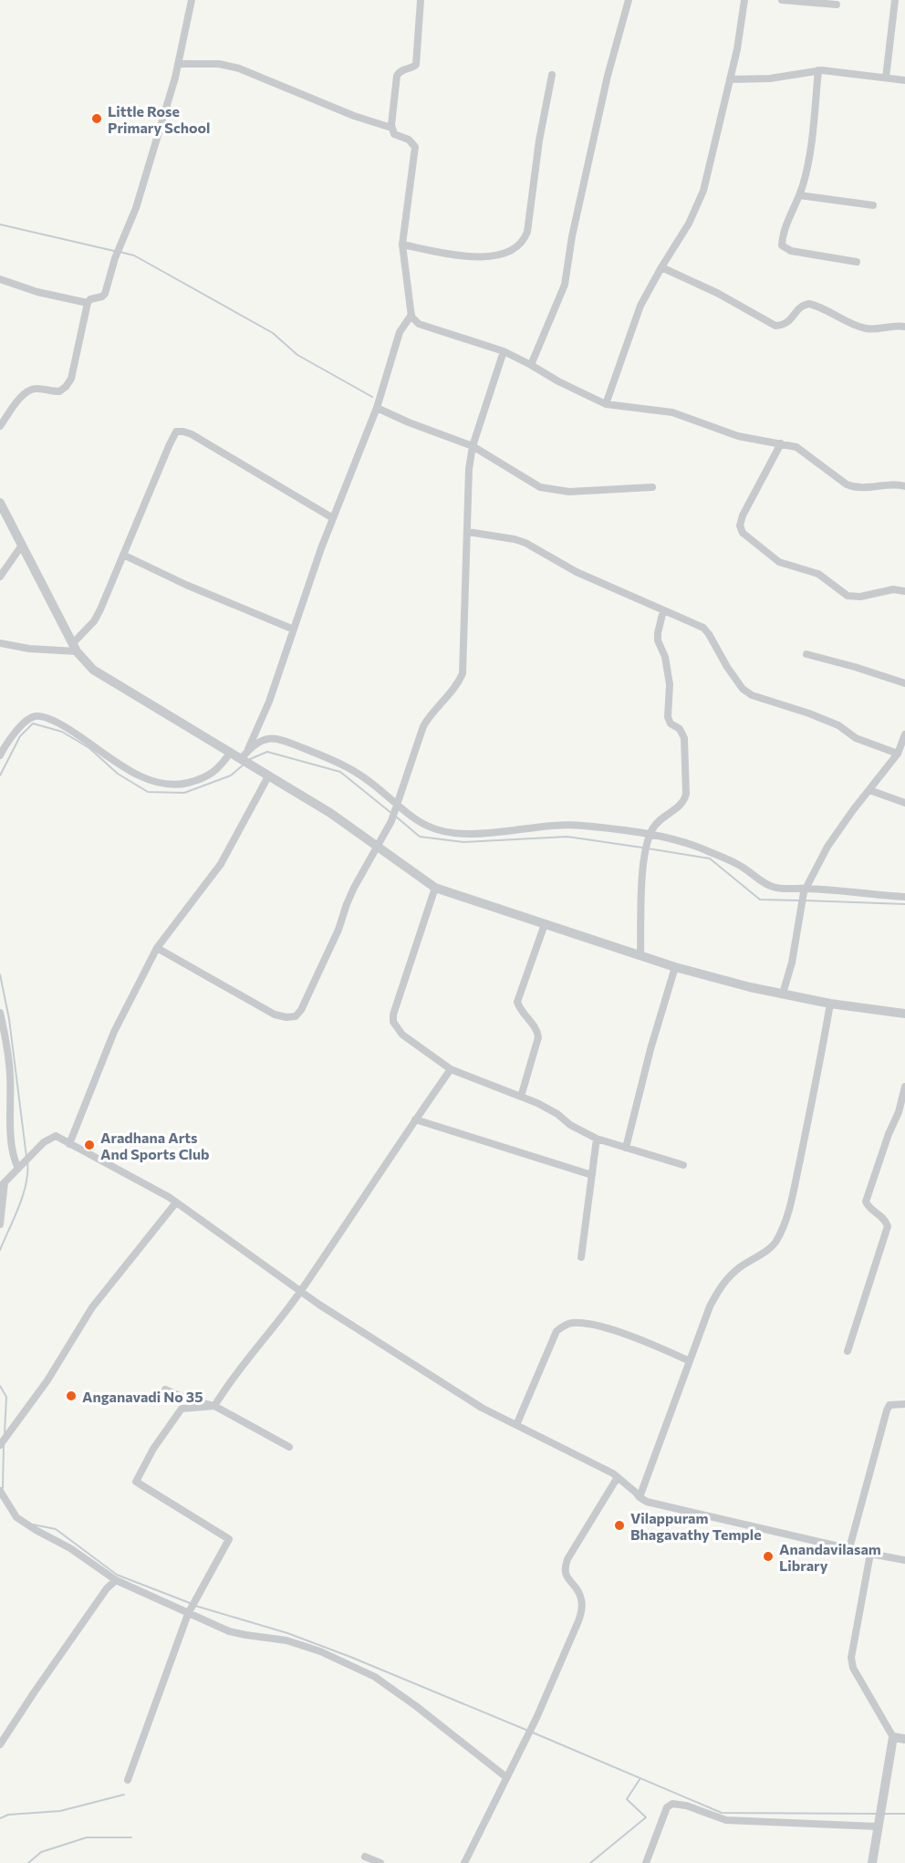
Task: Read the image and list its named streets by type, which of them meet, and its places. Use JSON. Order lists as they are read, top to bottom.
{
  "places": [
    "Little Rose Primary School",
    "Aradhana Arts And Sports Club",
    "Anganavadi No 35",
    "Vilappuram Bhagavathy Temple",
    "Anandavilasam Library"
  ]
}
